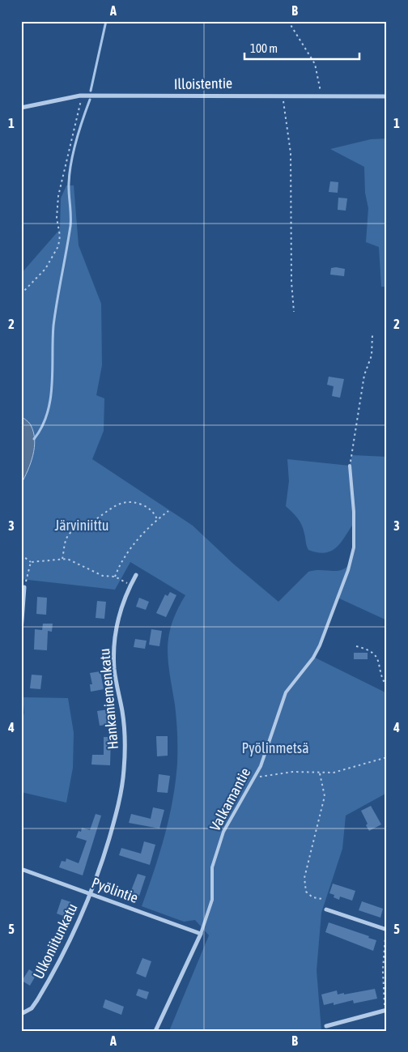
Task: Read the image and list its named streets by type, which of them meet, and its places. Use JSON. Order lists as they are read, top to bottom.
{
  "streets": {
    "street": [
      "Illoistentie",
      "Hankaniemenkatu",
      "Valkamantie",
      "Pyölintie",
      "Ulkoniitunkatu"
    ]
  },
  "crossings": [
    ["Hankaniemenkatu", "Pyölintie"],
    ["Hankaniemenkatu", "Ulkoniitunkatu"],
    ["Valkamantie", "Pyölintie"],
    ["Pyölintie", "Ulkoniitunkatu"]
  ],
  "parks": ["Järviniittu", "Pyölinmetsä"],
  "scale_bar": "100 m",
  "grid": {
    "columns": ["A", "B"],
    "rows": [
      "1",
      "2",
      "3",
      "4",
      "5"
    ]
  }
}
